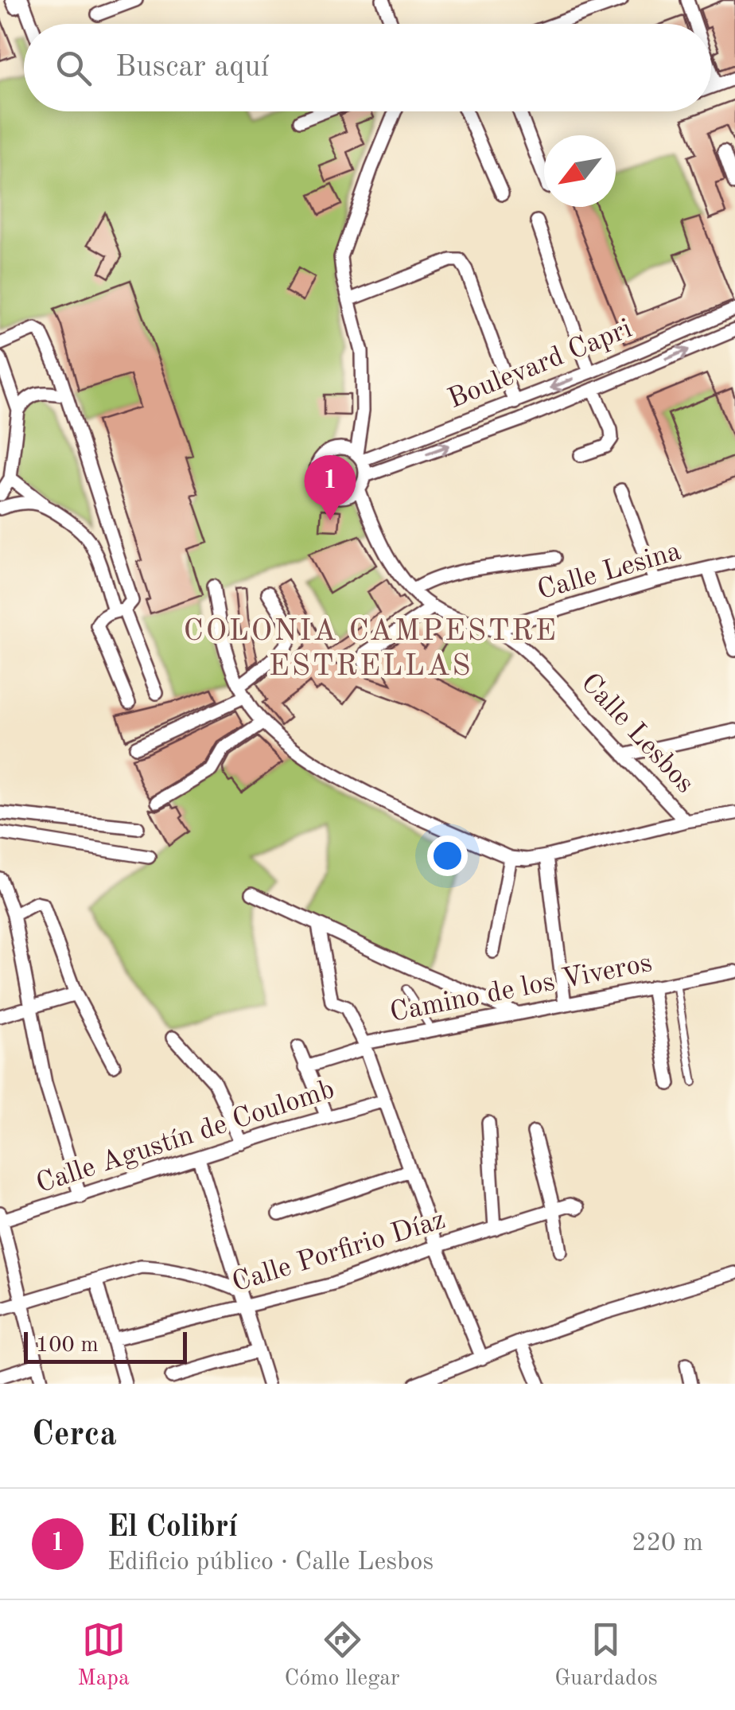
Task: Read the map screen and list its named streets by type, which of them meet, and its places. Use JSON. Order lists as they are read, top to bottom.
{
  "streets": {
    "street": [
      "Boulevard Capri",
      "Calle Lesina",
      "Calle Lesbos",
      "Camino de los Viveros",
      "Calle Agustín de Coulomb",
      "Calle Porfirio Díaz"
    ]
  },
  "crossings": [
    ["Boulevard Capri", "Calle Lesbos"],
    ["Calle Lesina", "Calle Lesbos"],
    ["Camino de los Viveros", "Calle Agustín de Coulomb"],
    ["Camino de los Viveros", "Calle Porfirio Díaz"]
  ],
  "districts": ["COLONIA CAMPESTRE ESTRELLAS"],
  "scale_bar": "100 m",
  "north": "bottom left",
  "page": {
    "search": "Buscar aquí",
    "pins": "1",
    "scale": "100 m",
    "heading": "Cerca",
    "list": [
      {
        "mark": "1",
        "name": "El Colibrí",
        "note": "Edificio público · Calle Lesbos",
        "value": "220 m"
      }
    ],
    "nav": ["Mapa", "Cómo llegar", "Guardados"]
  }
}
